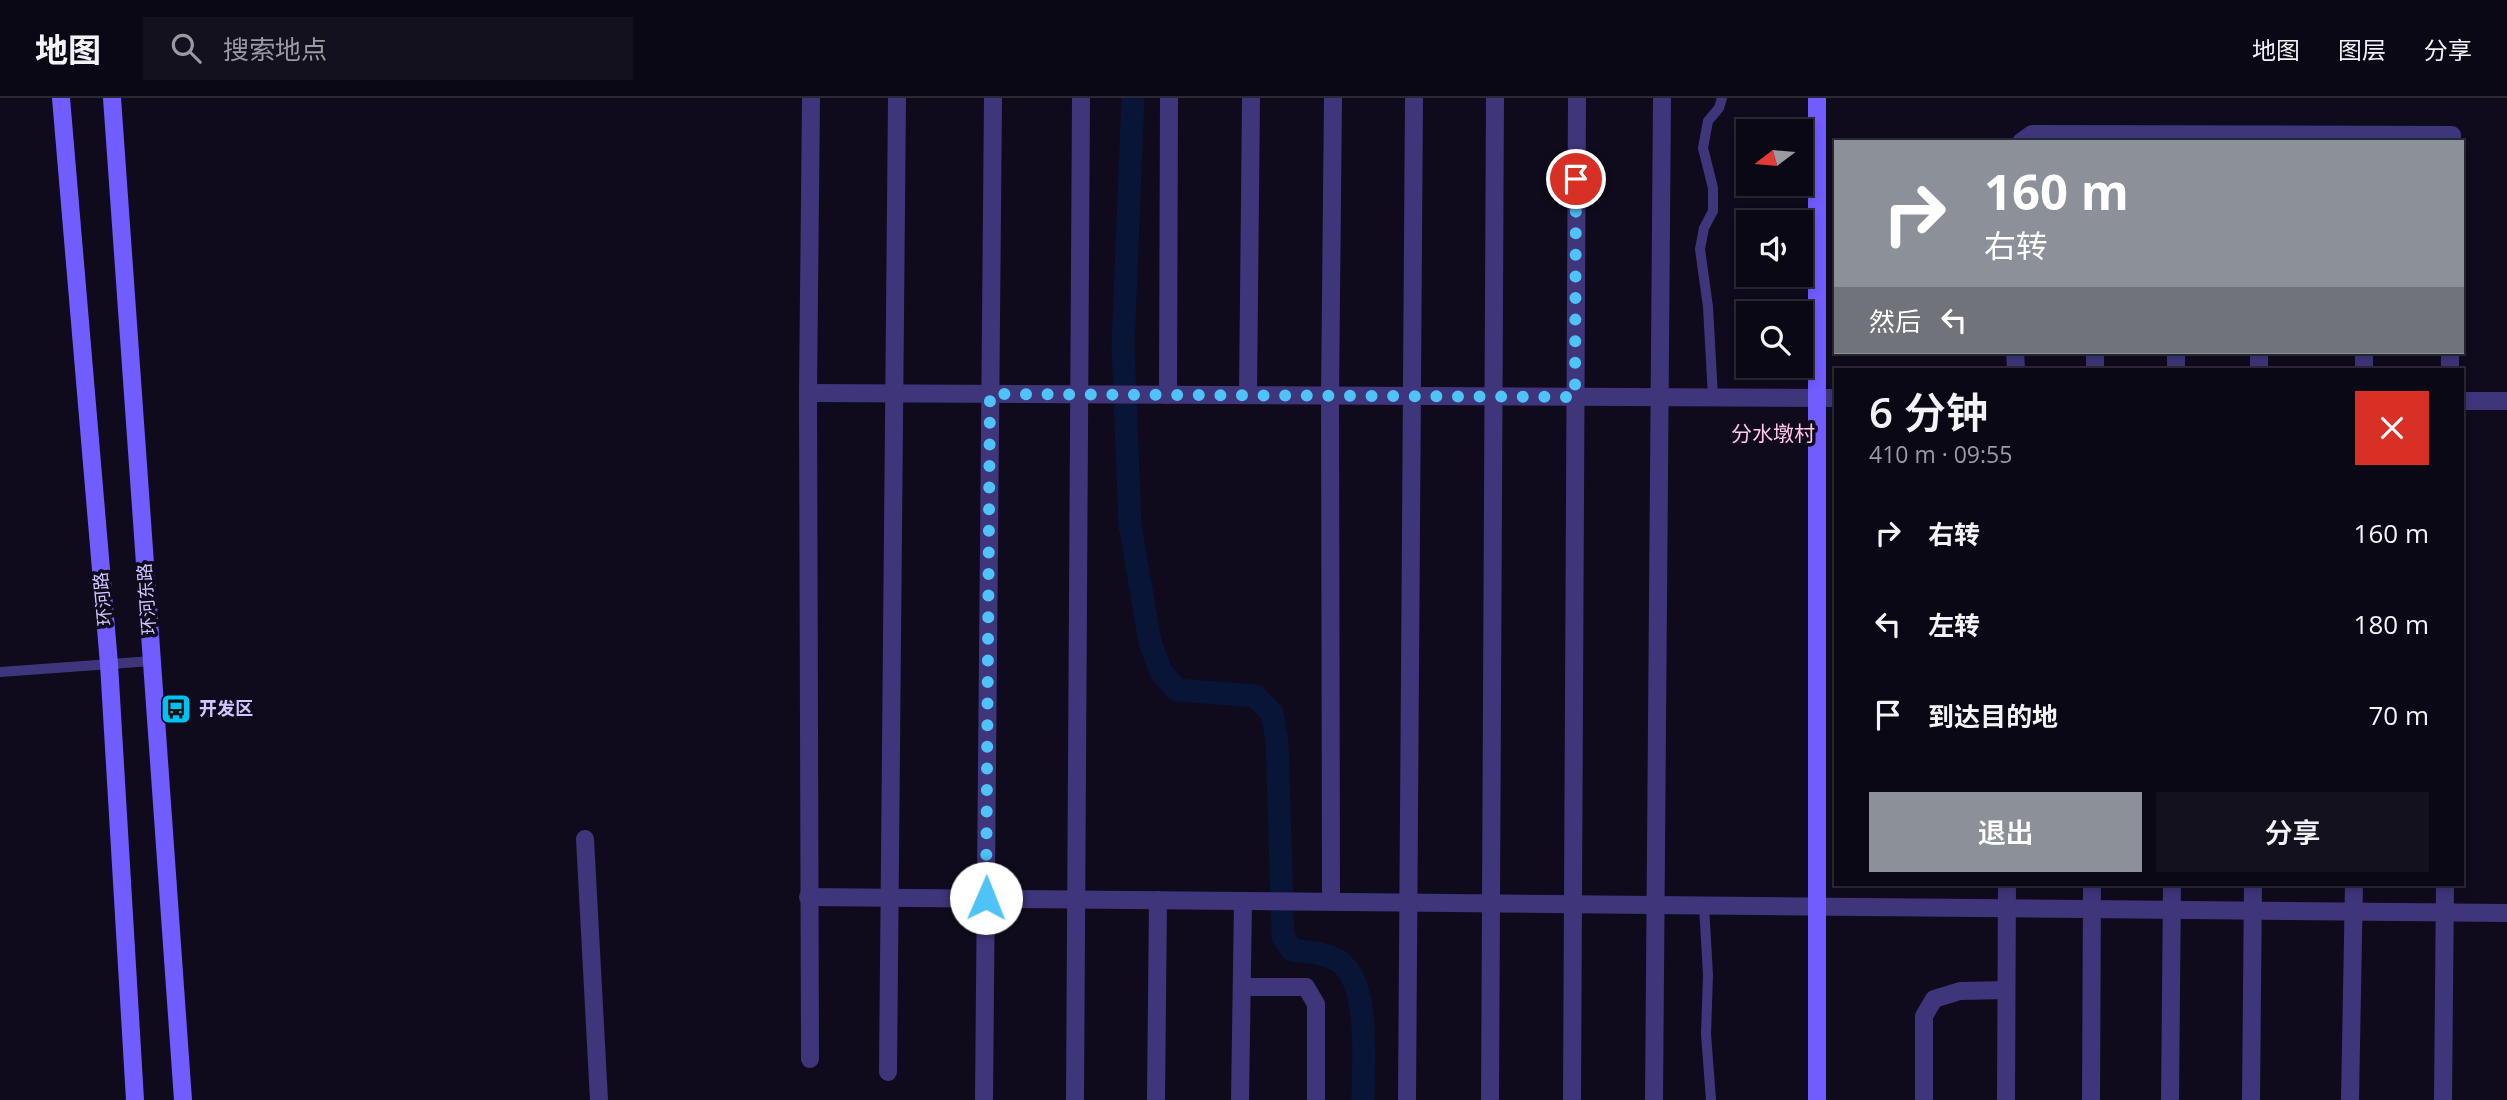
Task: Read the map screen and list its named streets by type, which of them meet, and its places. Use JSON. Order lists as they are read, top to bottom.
{
  "streets": {
    "street": ["环河路", "环河东路"]
  },
  "districts": ["分水墩村"],
  "places": {
    "bus stop": ["开发区"]
  },
  "north": "left",
  "page": {
    "header": "地图",
    "search": "搜索地点",
    "nav": ["地图", "图层", "分享"],
    "turn": ["160 m", "右转"],
    "then": "然后",
    "heading": ["6 分钟", "410 m · 09:55"],
    "list": [
      {
        "name": "右转",
        "value": "160 m"
      },
      {
        "name": "左转",
        "value": "180 m"
      },
      {
        "name": "到达目的地",
        "value": "70 m"
      }
    ],
    "buttons": ["退出", "分享"]
  }
}
